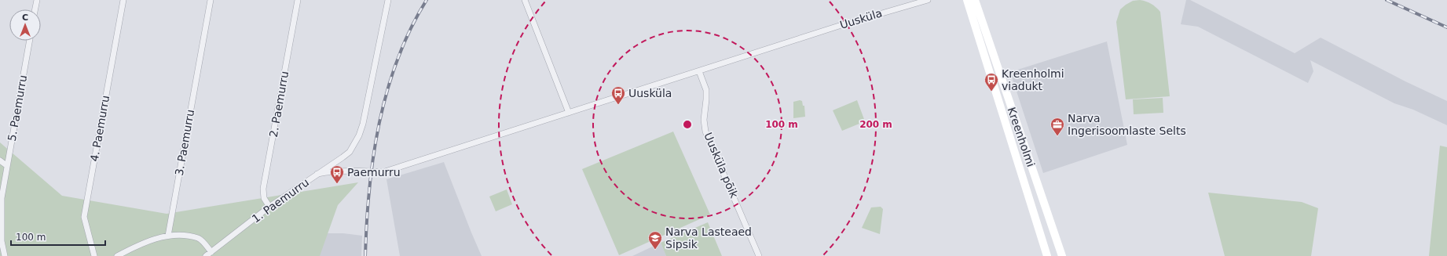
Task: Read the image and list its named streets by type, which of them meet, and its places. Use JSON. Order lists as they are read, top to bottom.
{
  "streets": {
    "main road": ["Kreenholmi"],
    "street": [
      "Uusküla",
      "2. Paemurru",
      "5. Paemurru",
      "4. Paemurru",
      "3. Paemurru",
      "Uusküla põik",
      "1. Paemurru"
    ]
  },
  "crossings": [
    ["Uusküla", "Uusküla põik"],
    ["Uusküla", "1. Paemurru"],
    ["2. Paemurru", "1. Paemurru"]
  ],
  "places": {
    "bus stop": ["Kreenholmi viadukt", "Uusküla", "Paemurru"],
    "office": ["Narva Ingerisoomlaste Selts"],
    "school or university": ["Narva Lasteaed Sipsik"]
  },
  "scale_bar": "100 m",
  "north": "top",
  "rings": ["100 m", "200 m"]
}
